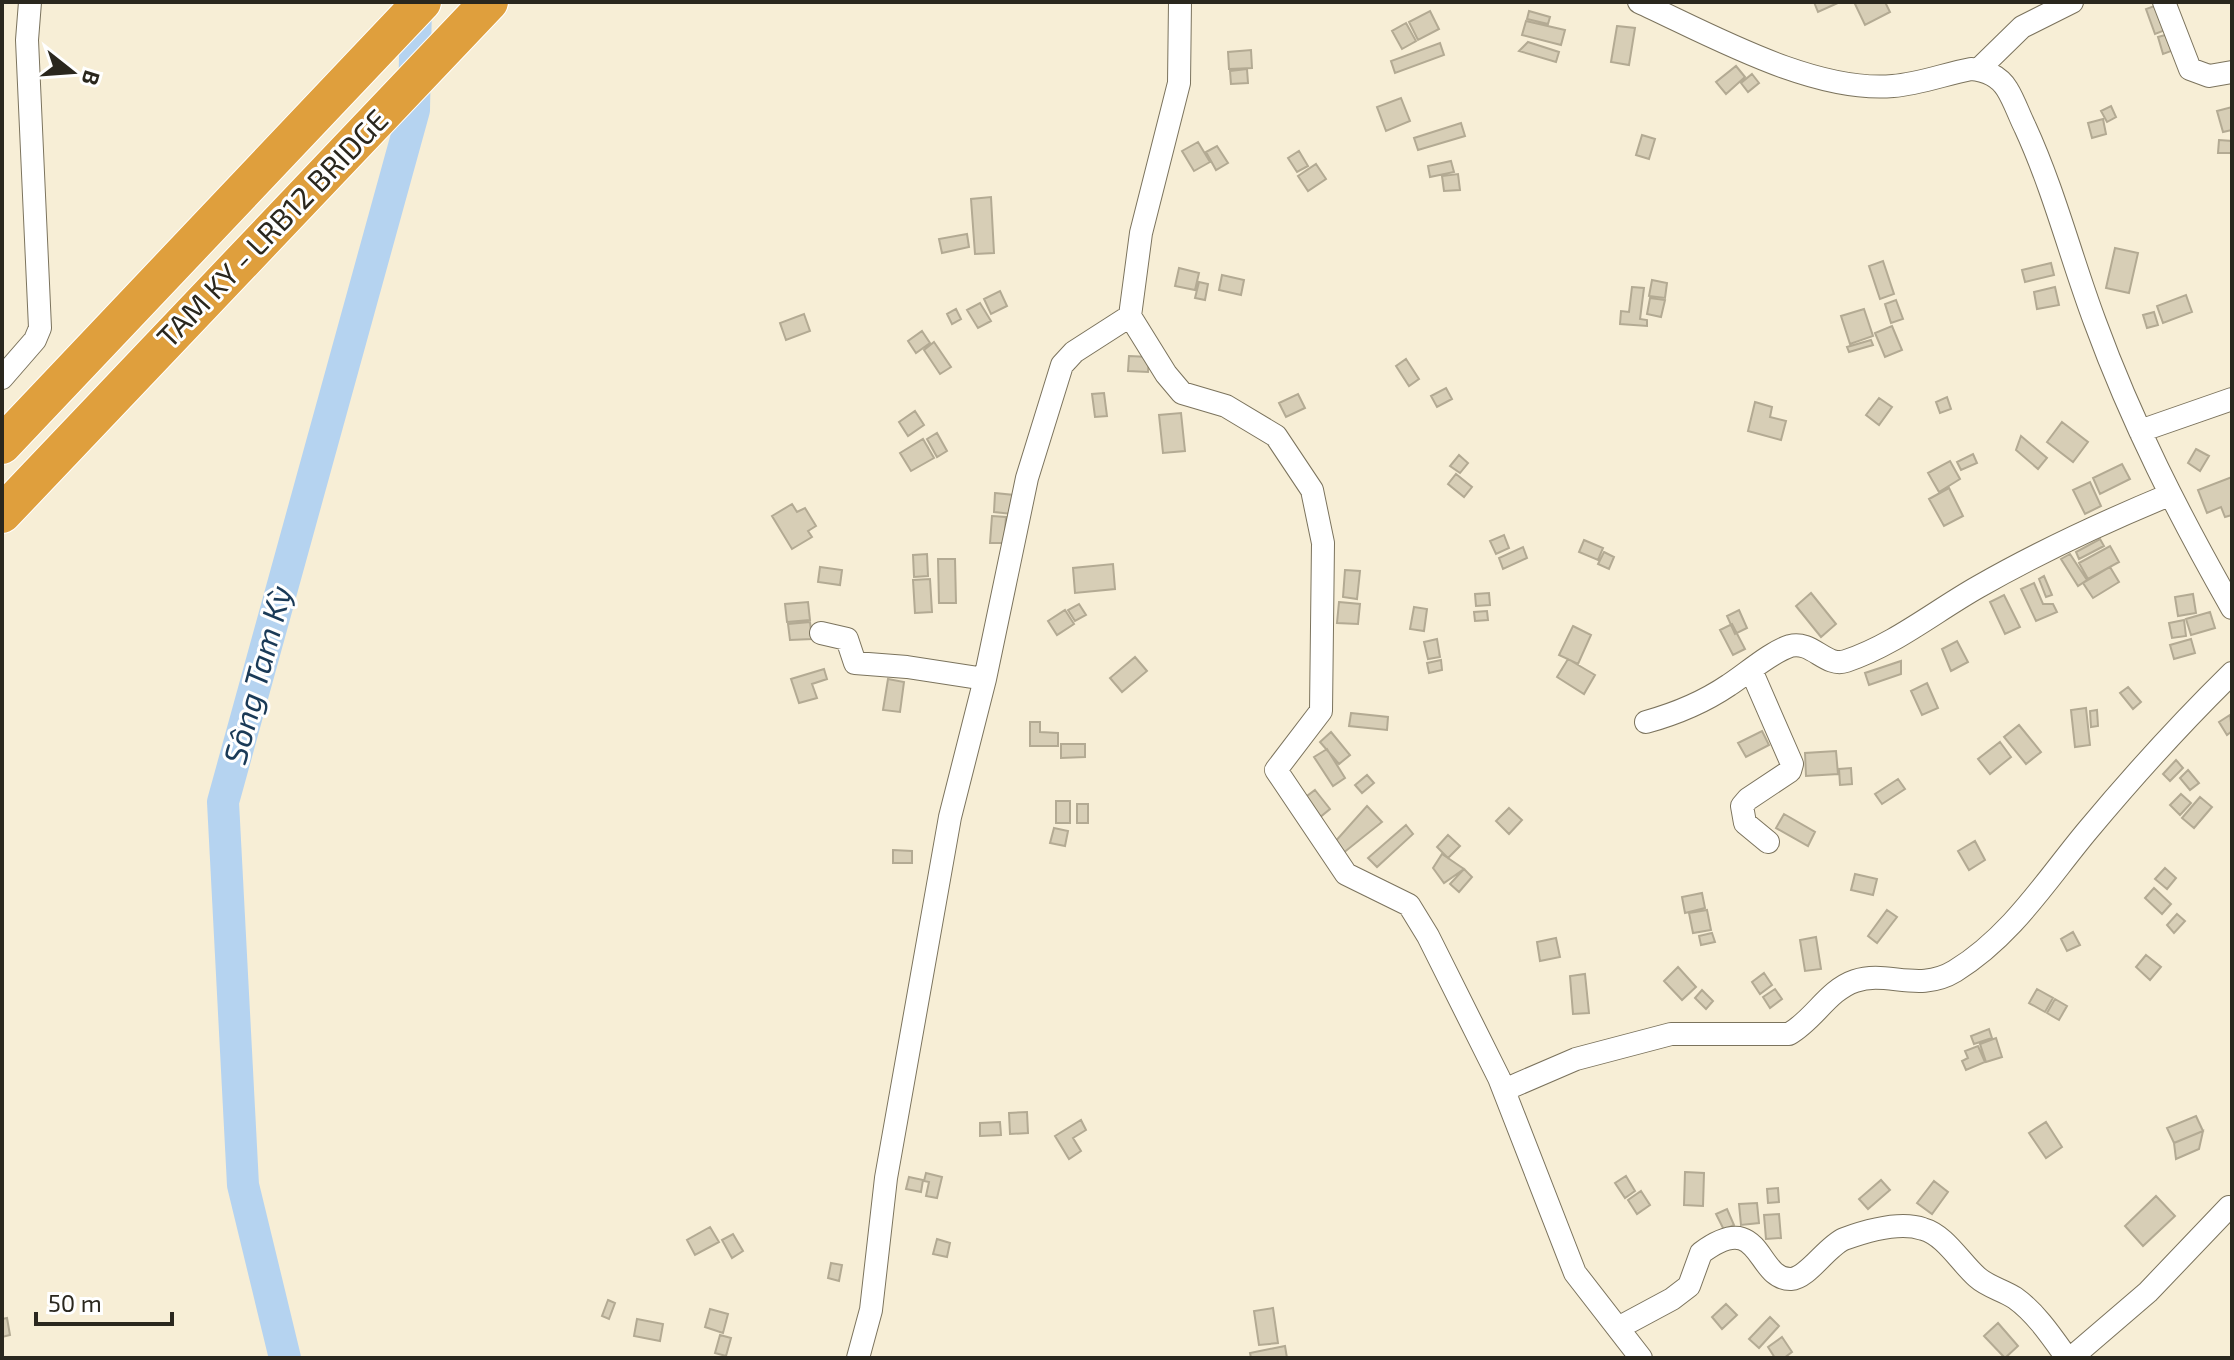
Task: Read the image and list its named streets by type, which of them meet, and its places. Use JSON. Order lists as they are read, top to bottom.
{
  "streets": {
    "highway": ["TAM KY - LRB12 BRIDGE"]
  },
  "water": ["Sông Tam Kỳ"],
  "scale_bar": "50 m",
  "north": "right"
}
